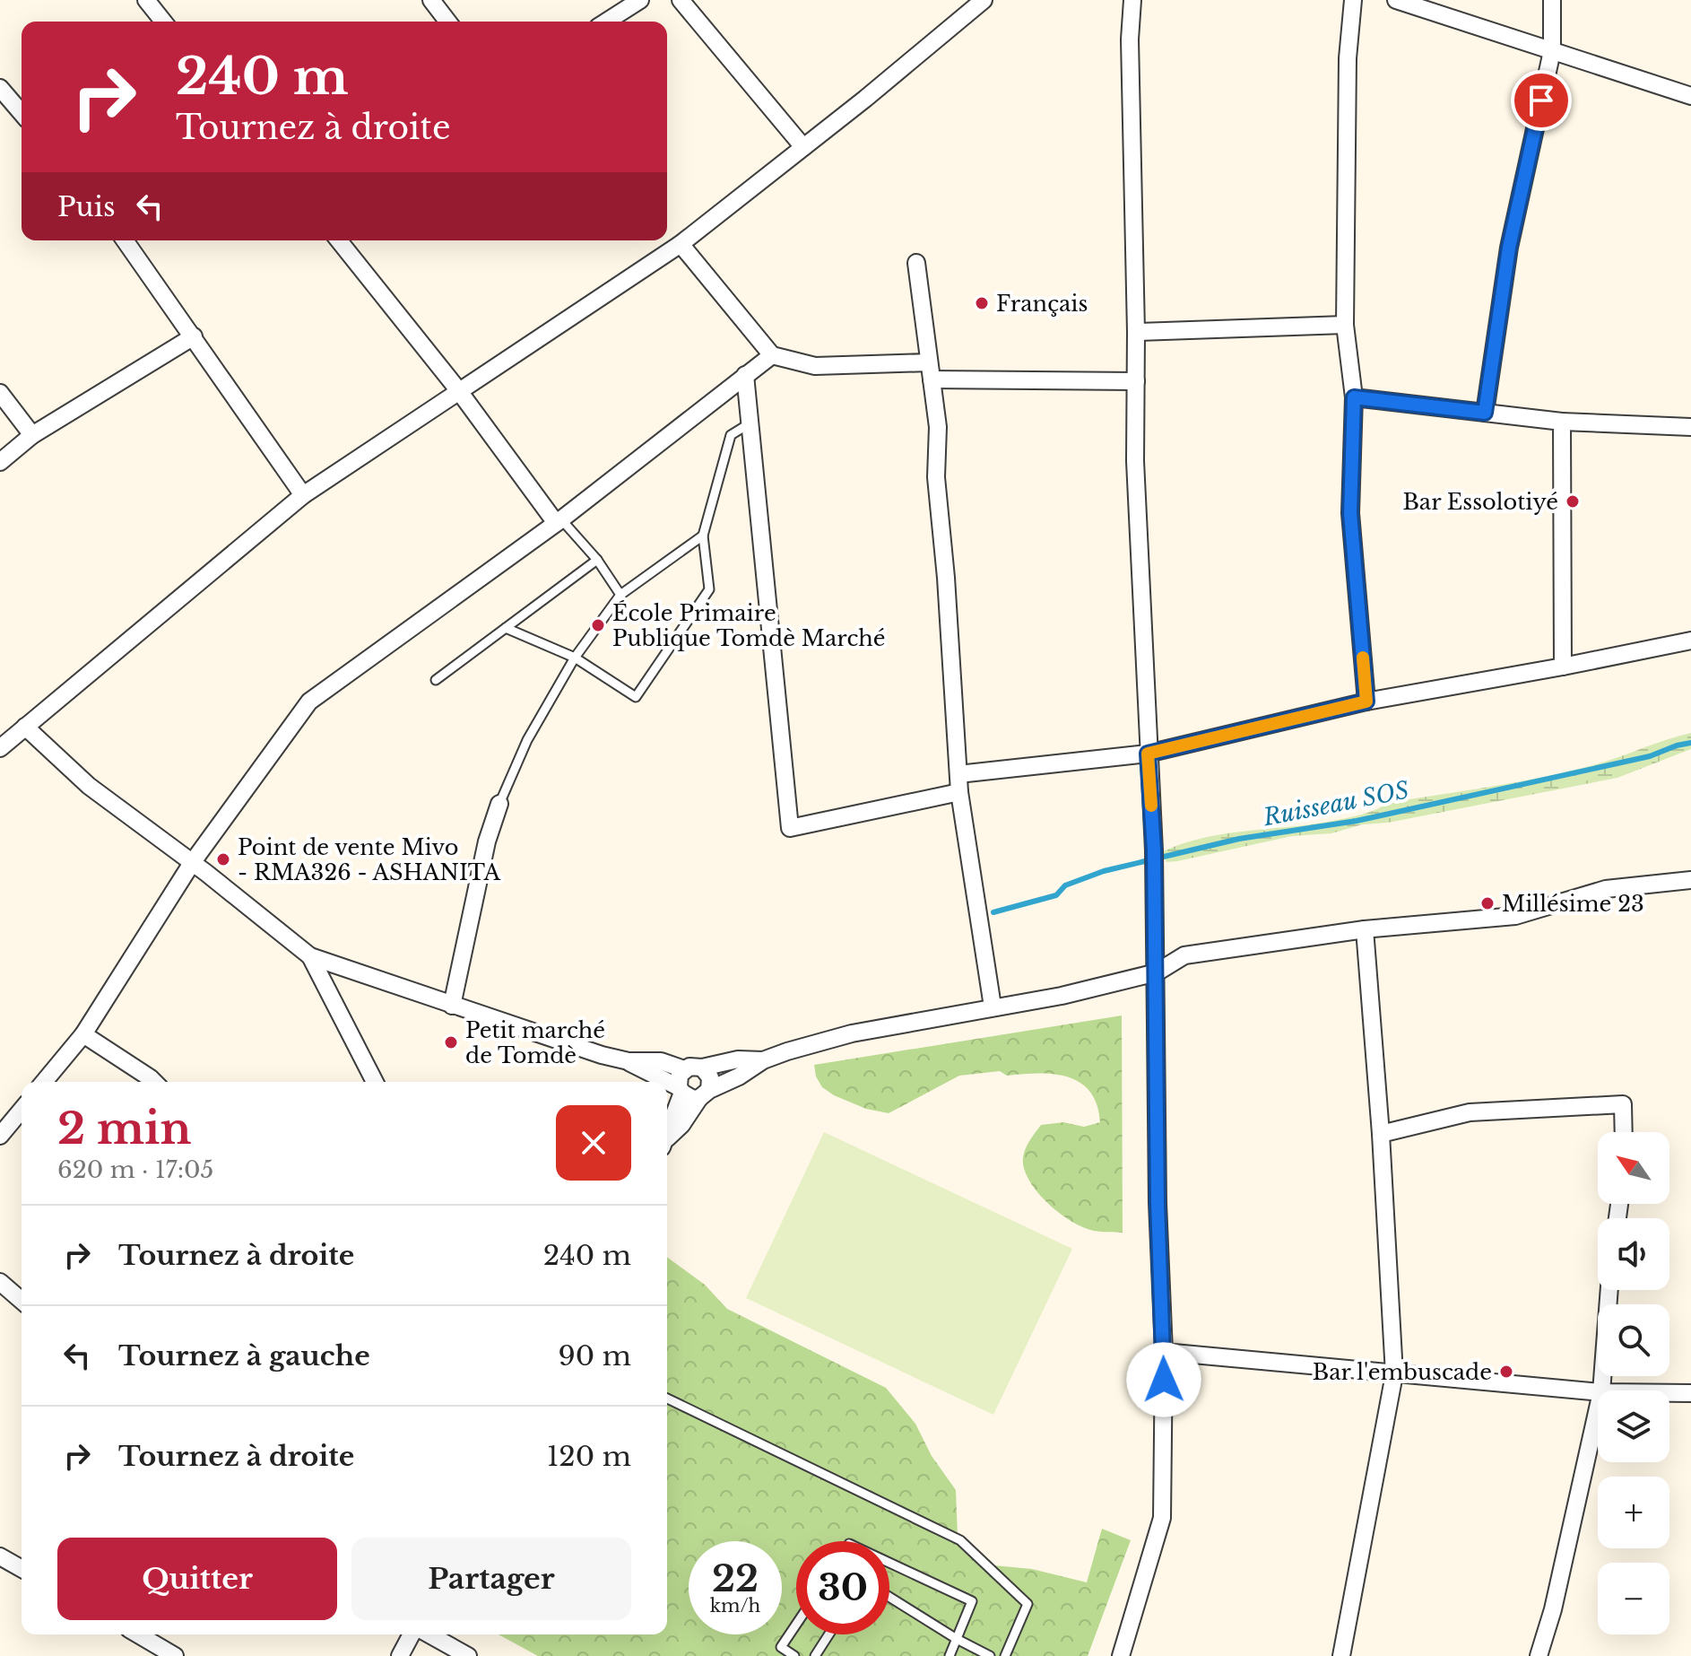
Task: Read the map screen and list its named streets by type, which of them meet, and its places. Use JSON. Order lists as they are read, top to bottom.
{
  "water": ["Ruisseau SOS"],
  "places": [
    "Français",
    "Bar Essolotiyé",
    "École Primaire Publique Tomdè Marché",
    "Point de vente Mivo - RMA326 - ASHANITA",
    "Millésime 23",
    "Petit marché de Tomdè",
    "Bar l'embuscade"
  ],
  "north": "top left",
  "page": {
    "turn": ["240 m", "Tournez à droite"],
    "then": "Puis",
    "heading": ["2 min", "620 m · 17:05"],
    "map_buttons": ["+", "−"],
    "list": [
      {
        "name": "Tournez à droite",
        "value": "240 m"
      },
      {
        "name": "Tournez à gauche",
        "value": "90 m"
      },
      {
        "name": "Tournez à droite",
        "value": "120 m"
      }
    ],
    "buttons": ["Quitter", "Partager"],
    "speed": "22 km/h",
    "limit": "30"
  }
}
